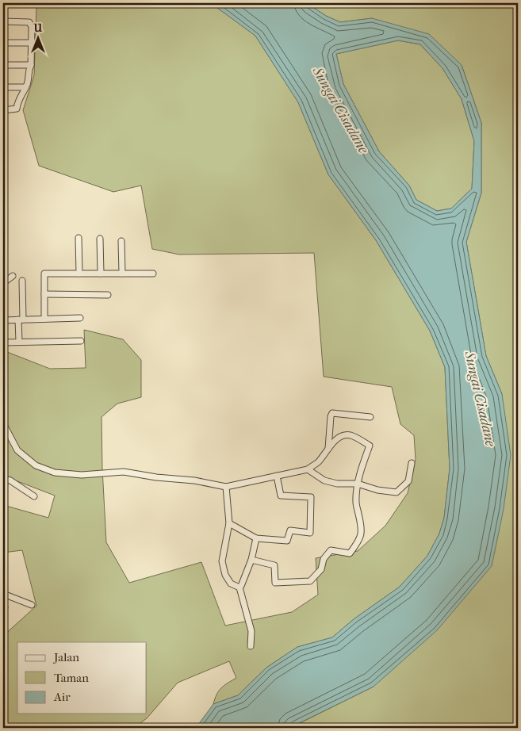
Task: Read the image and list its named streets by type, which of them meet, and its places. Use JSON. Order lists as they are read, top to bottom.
{
  "water": ["Sungai Cisadane"],
  "legend": ["Jalan", "Taman", "Air"],
  "north": "top"
}
